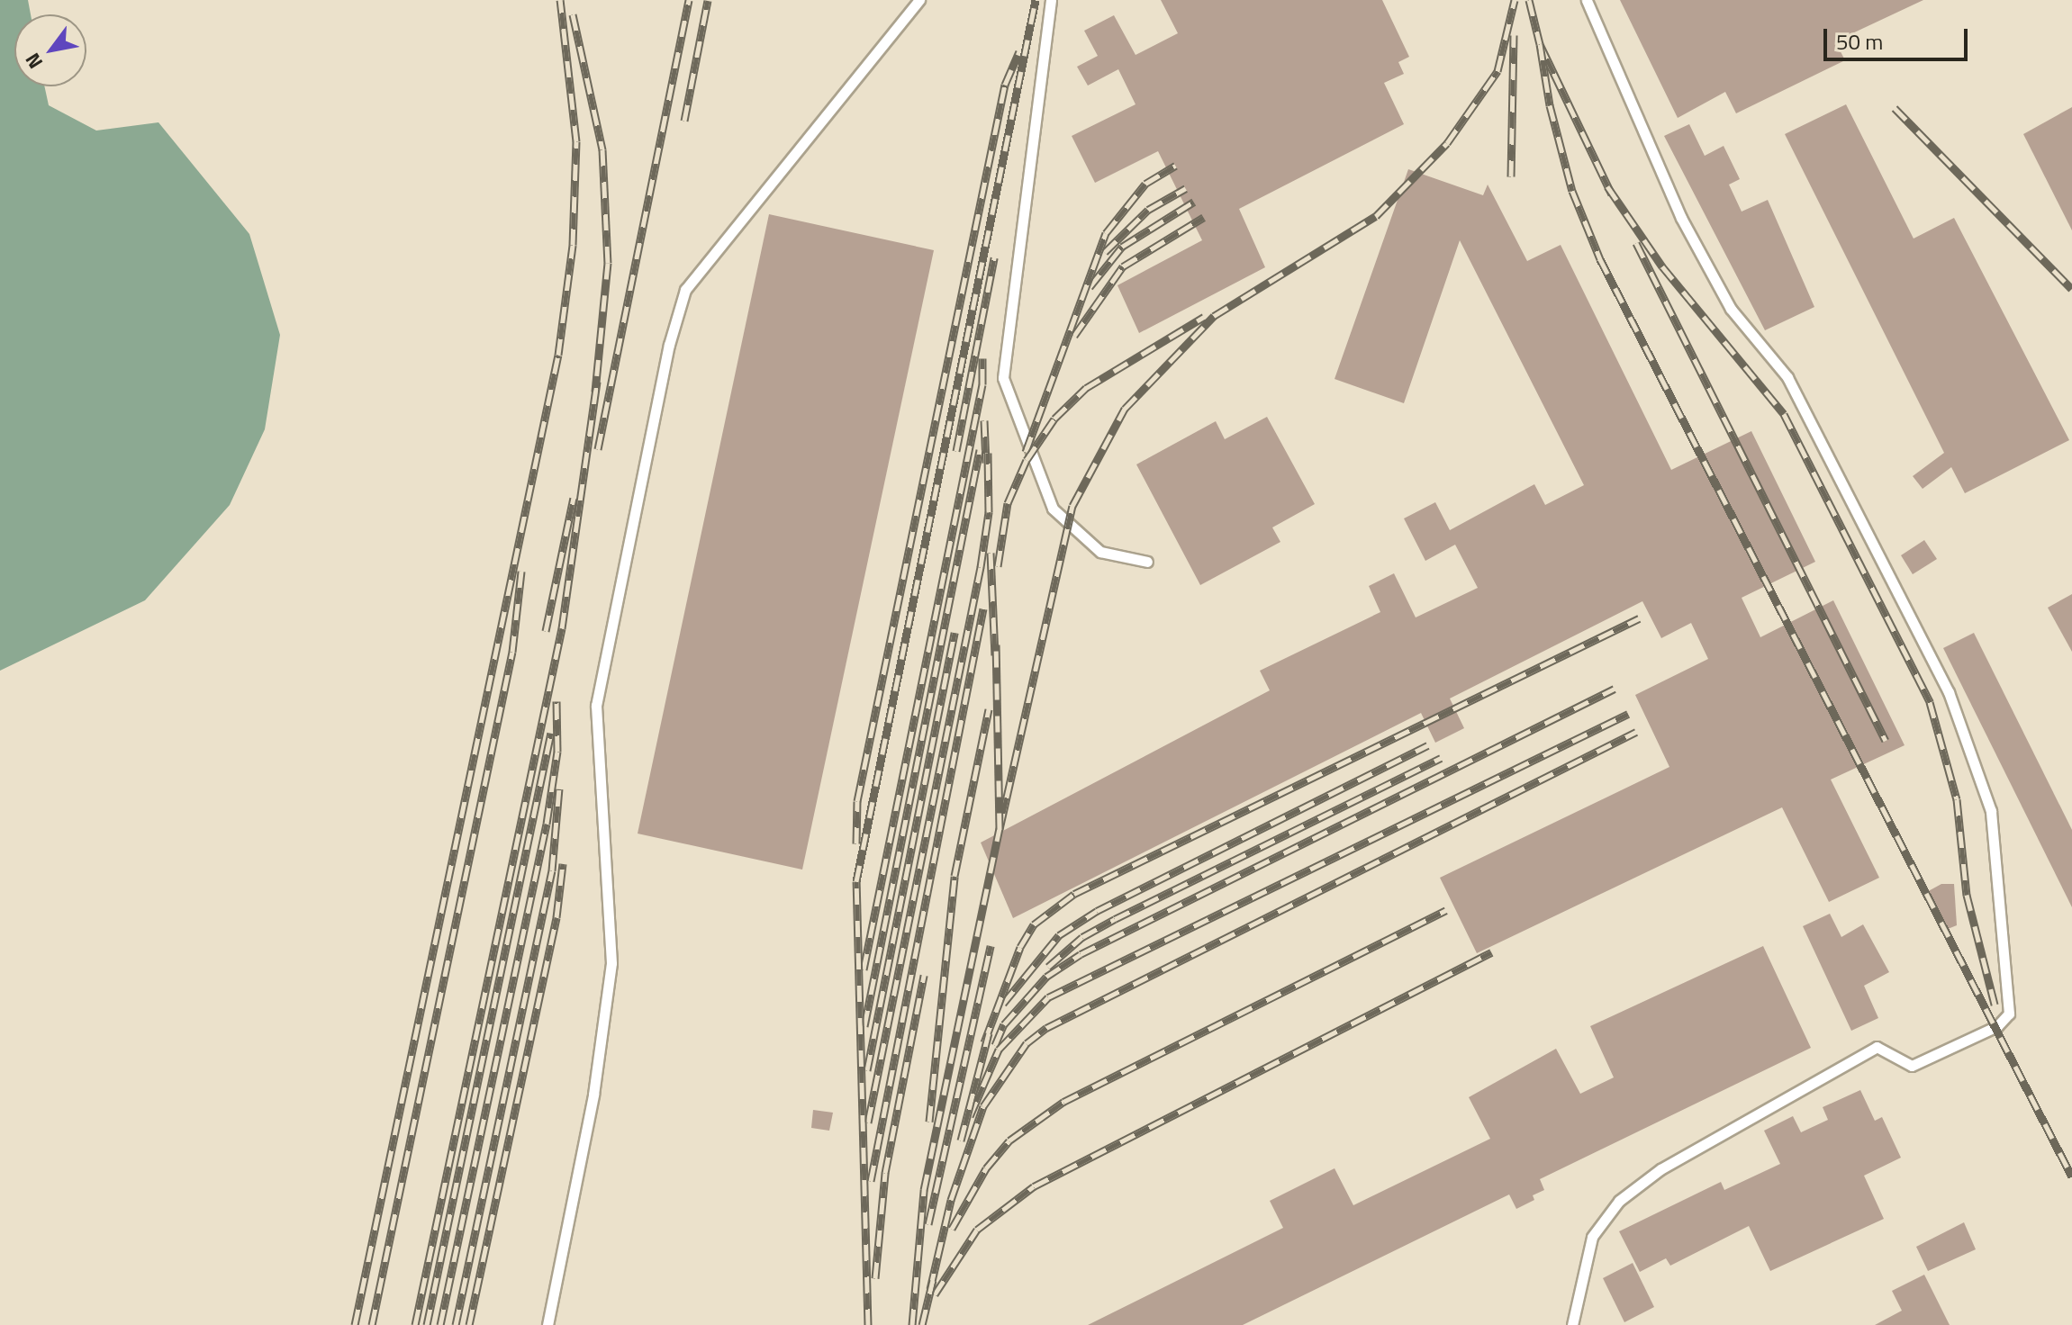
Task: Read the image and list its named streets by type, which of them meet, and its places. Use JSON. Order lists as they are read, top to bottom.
{
  "scale_bar": "50 m",
  "north": "bottom left"
}
